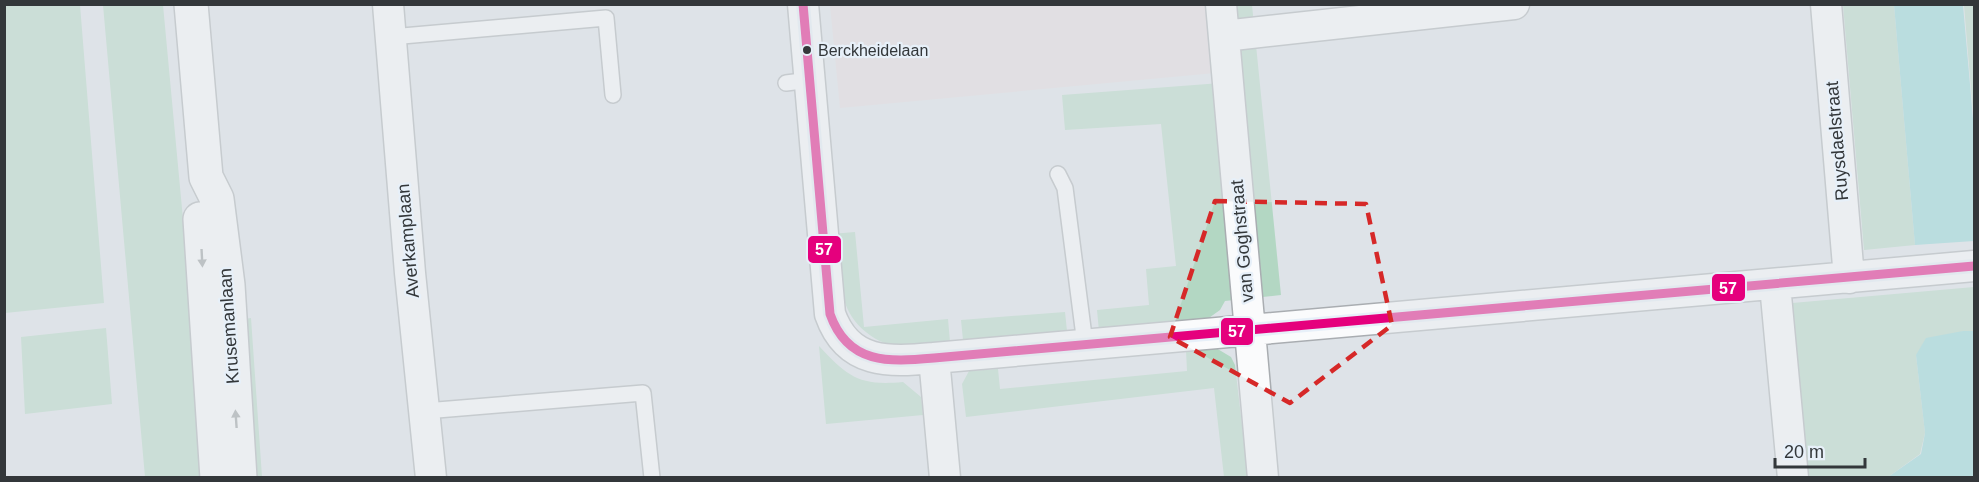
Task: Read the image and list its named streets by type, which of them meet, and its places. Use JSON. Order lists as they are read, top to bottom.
{
  "streets": {
    "main road": ["Krusemanlaan"],
    "street": ["Ruysdaelstraat", "Averkamplaan", "van Goghstraat"]
  },
  "places": ["Berckheidelaan"],
  "lines": ["transit line 57"],
  "scale_bar": "20 m"
}
